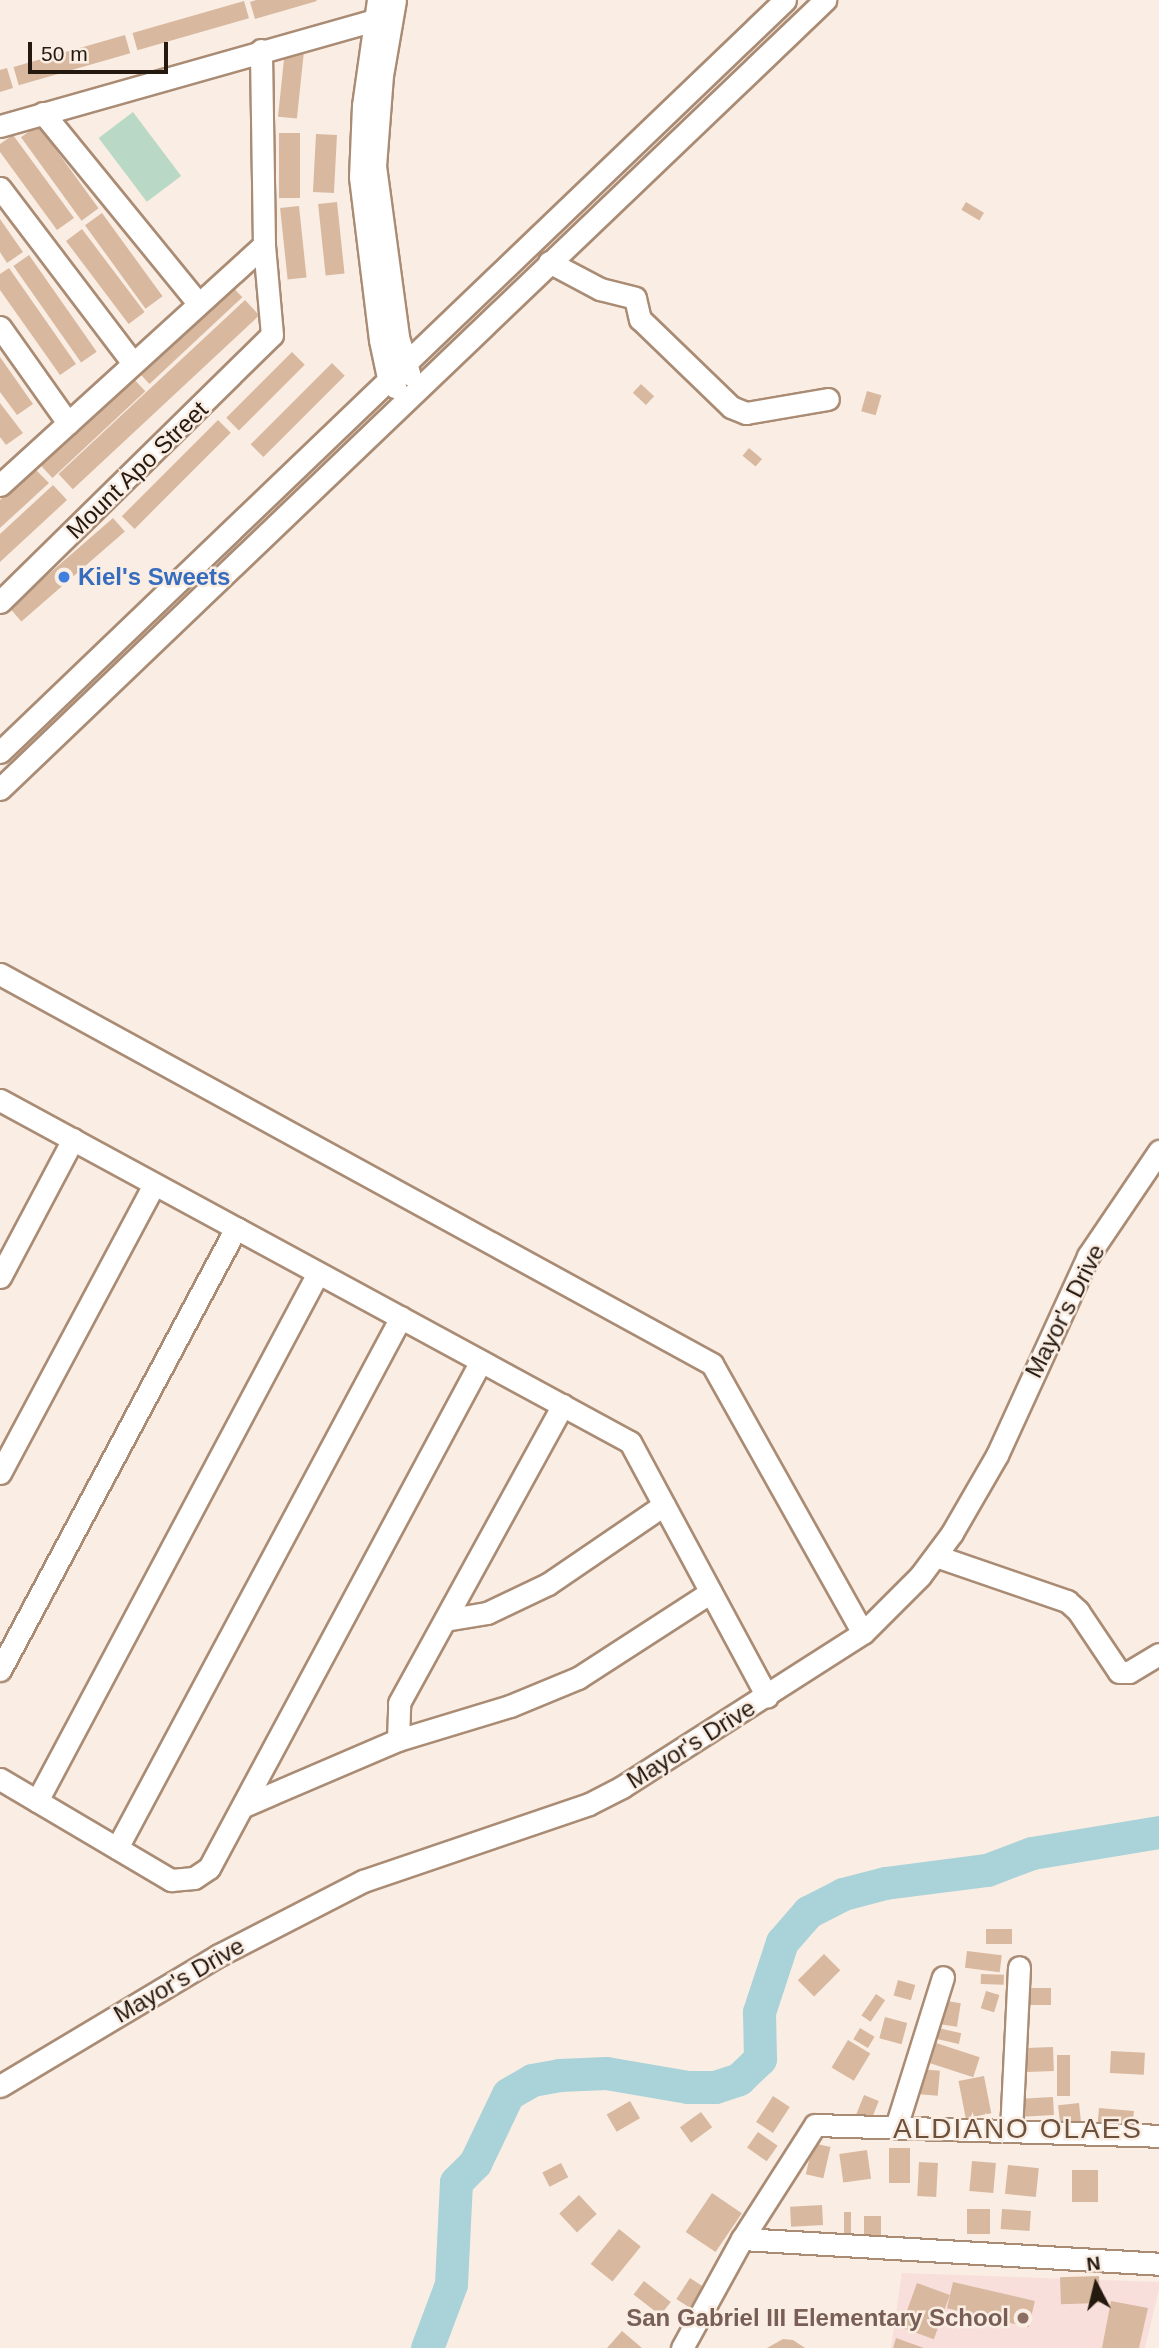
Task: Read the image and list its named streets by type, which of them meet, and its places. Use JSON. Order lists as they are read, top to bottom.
{
  "streets": {
    "street": ["Mount Apo Street", "Mayor's Drive"]
  },
  "districts": ["ALDIANO OLAES"],
  "places": ["Kiel's Sweets", "San Gabriel III Elementary School"],
  "scale_bar": "50 m",
  "north": "top"
}
